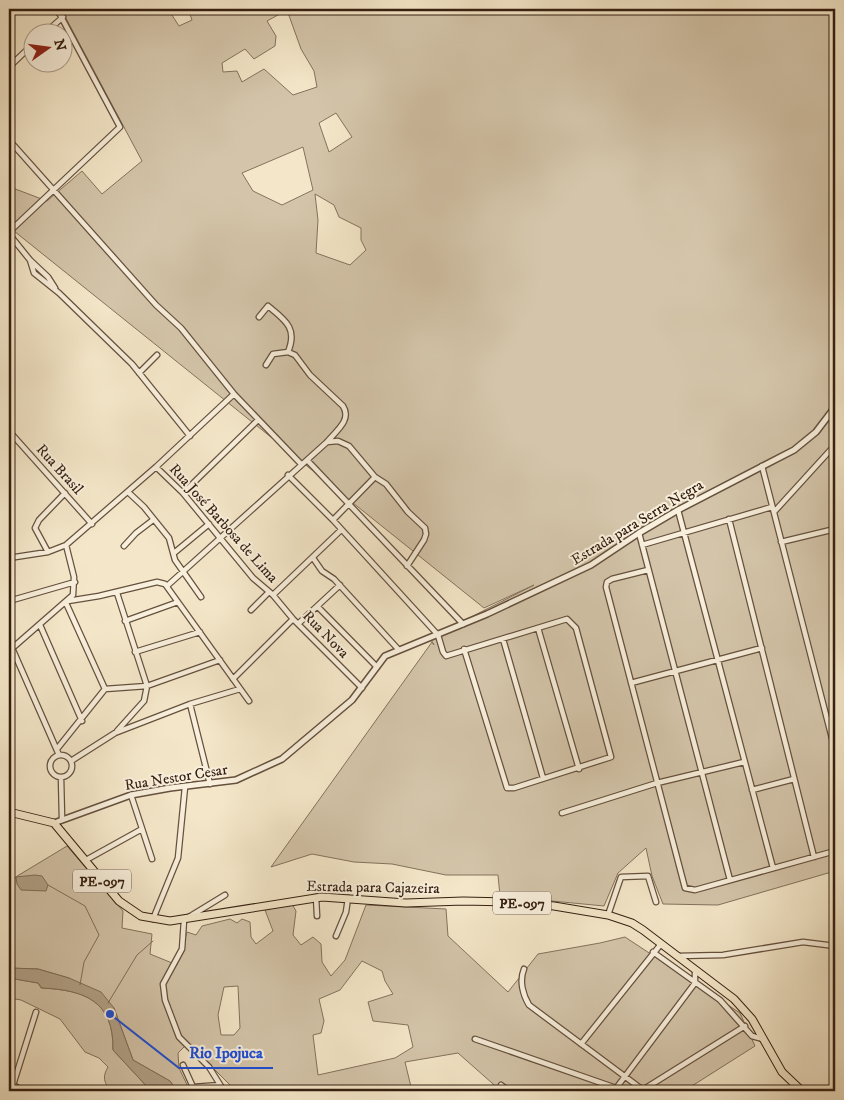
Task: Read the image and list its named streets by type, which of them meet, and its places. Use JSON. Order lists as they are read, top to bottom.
{
  "streets": {
    "main road": ["PE-097", "Estrada para Cajazeira"],
    "street": [
      "Rua Brasil",
      "Estrada para Serra Negra",
      "Rua José Barbosa de Lima",
      "Rua Nova",
      "Rua Nestor Cesar"
    ]
  },
  "crossings": [
    ["Estrada para Serra Negra", "Rua Nestor Cesar"],
    ["Rua José Barbosa de Lima", "Rua Nova"],
    ["Rua Nova", "Rua Nestor Cesar"],
    ["Rua Nestor Cesar", "PE-097"],
    ["PE-097", "Estrada para Cajazeira"]
  ],
  "places": ["Rio Ipojuca"],
  "north": "right"
}
